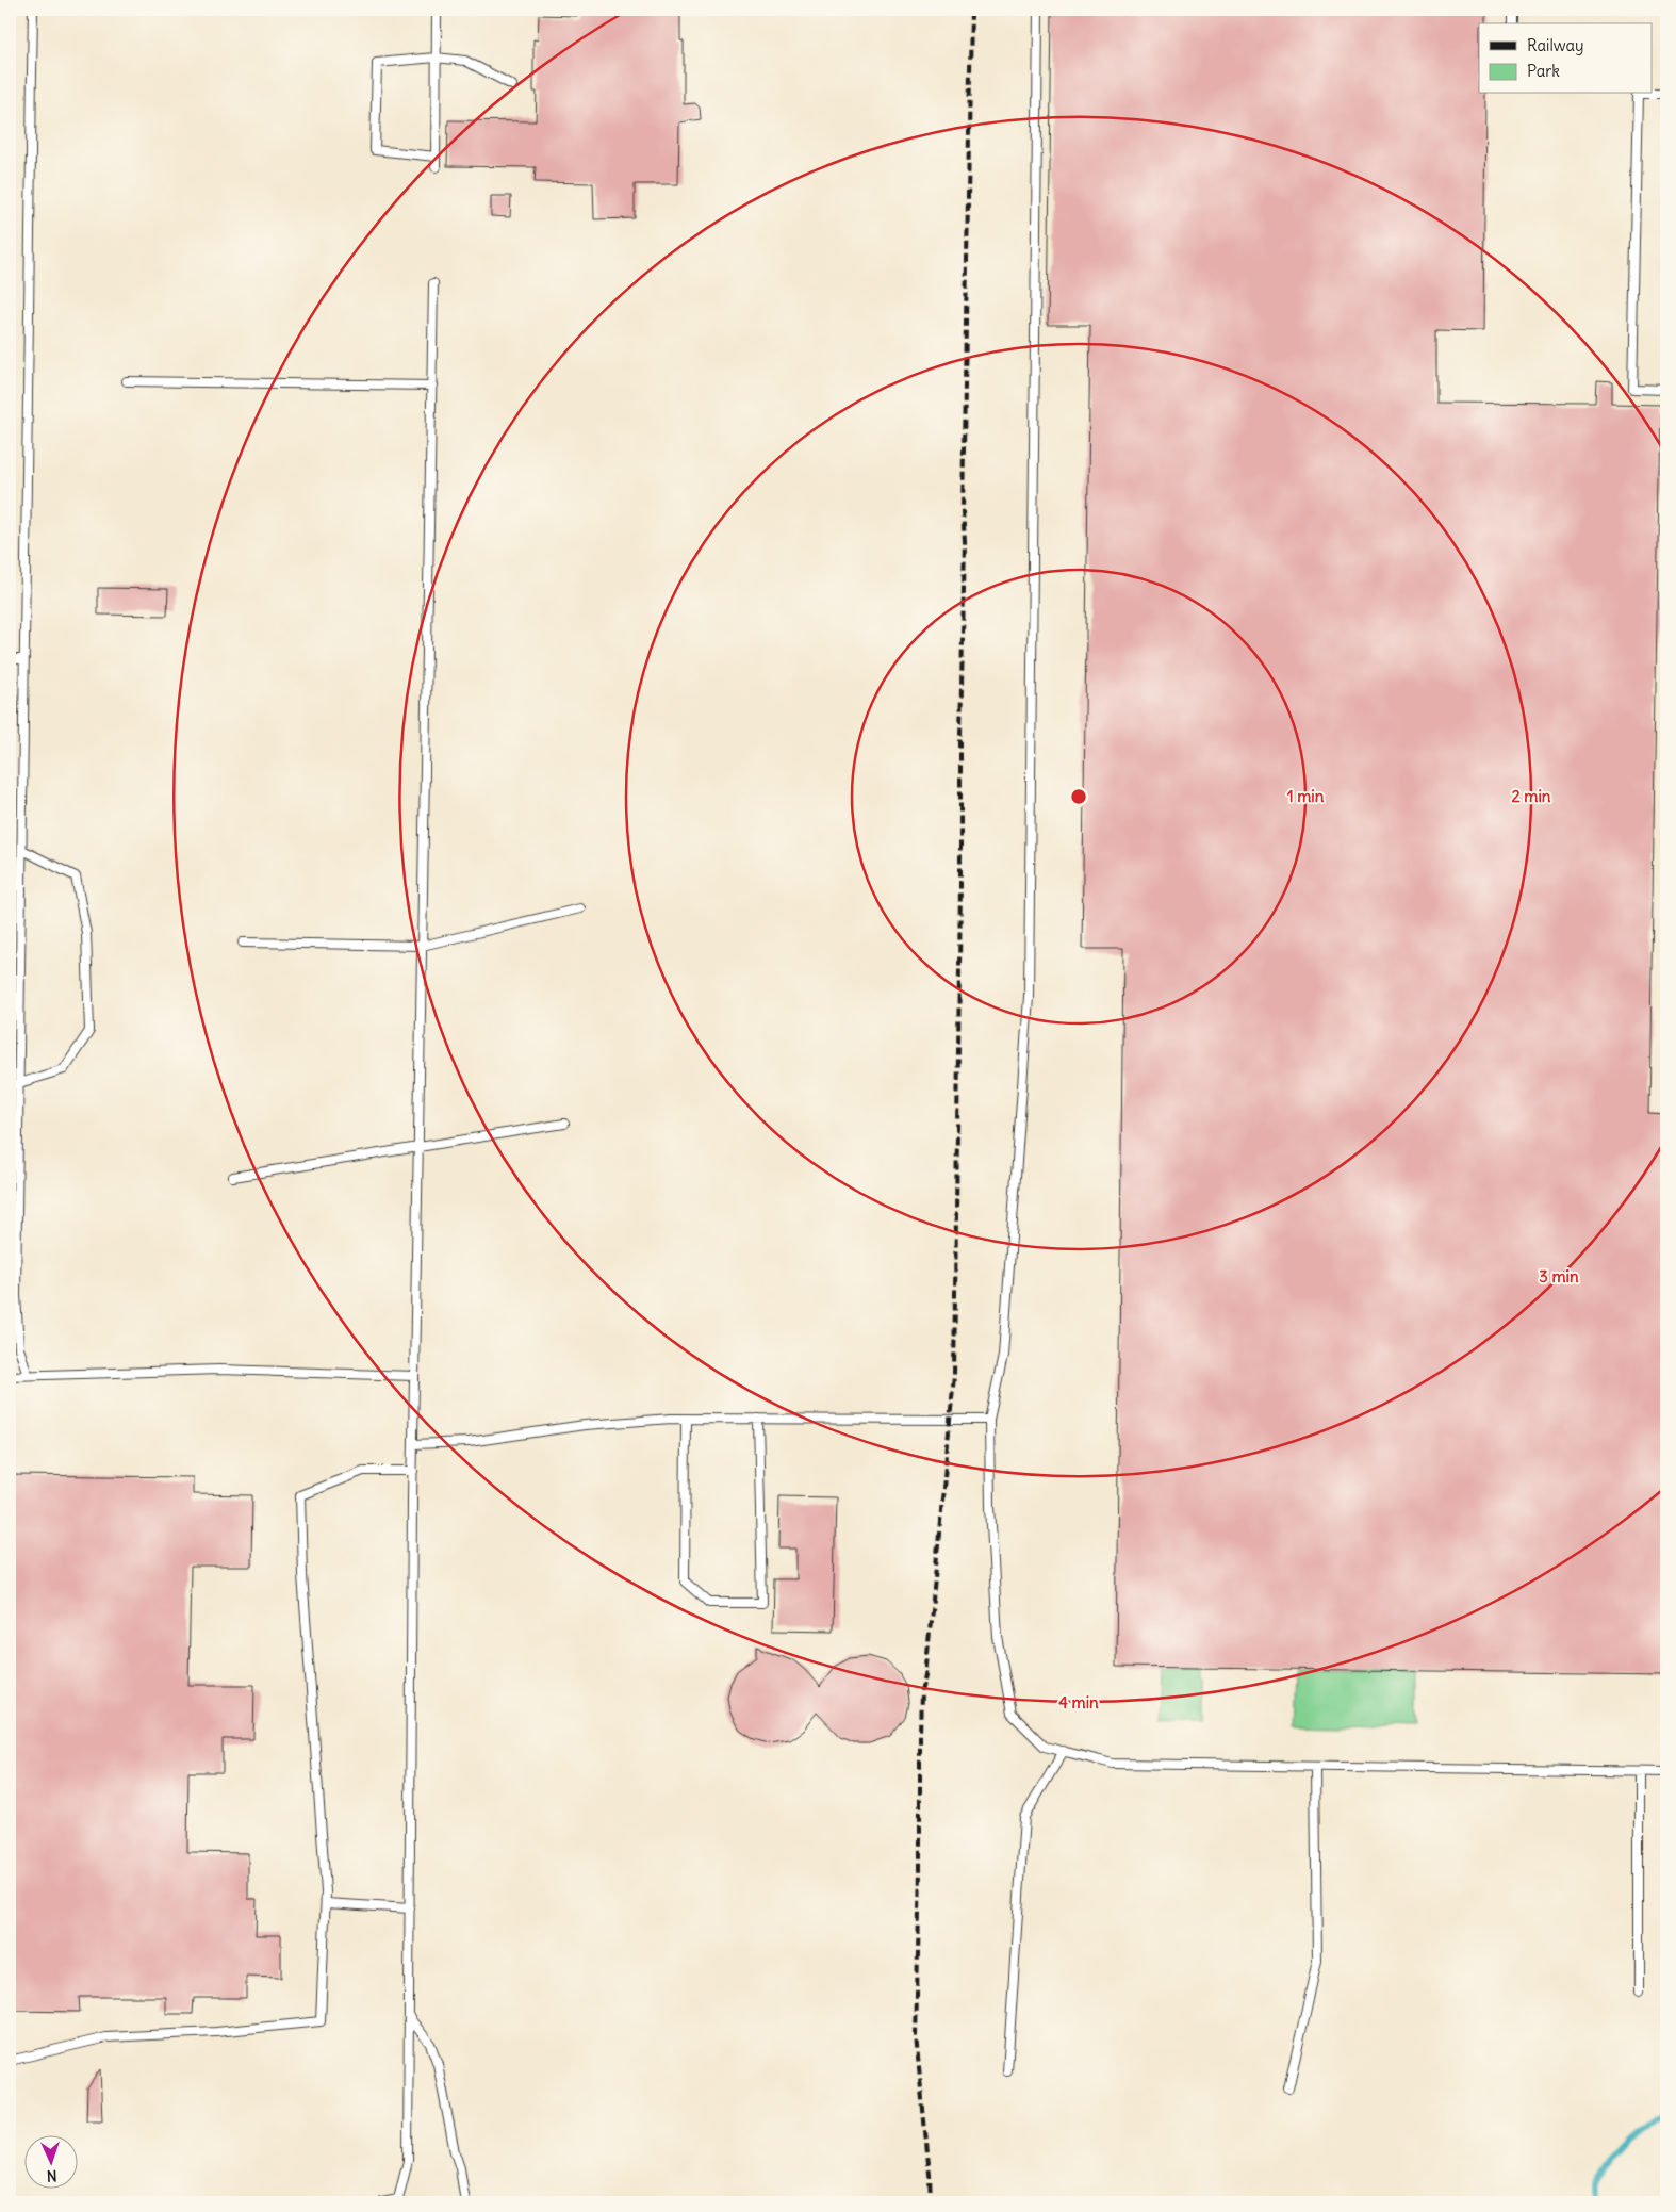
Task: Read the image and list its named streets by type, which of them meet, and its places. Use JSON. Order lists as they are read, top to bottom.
{
  "legend": ["Railway", "Park"],
  "north": "bottom",
  "rings": [
    "1 min",
    "2 min",
    "3 min",
    "4 min"
  ]
}
